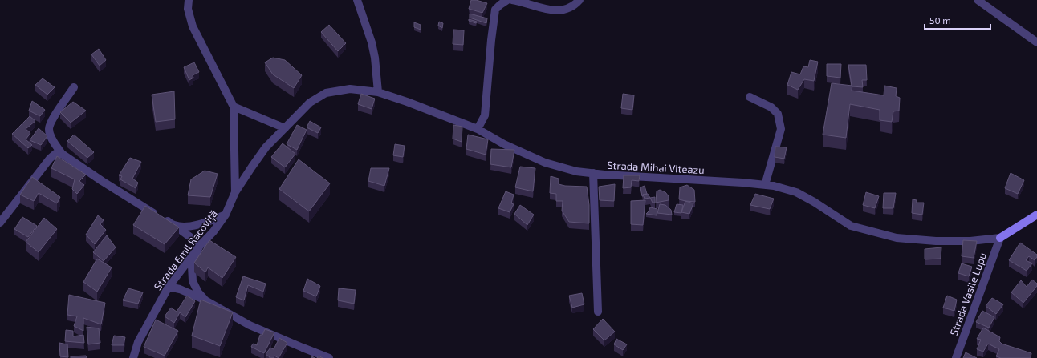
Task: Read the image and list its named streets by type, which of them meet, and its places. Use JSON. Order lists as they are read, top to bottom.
{
  "streets": {
    "street": ["Strada Mihai Viteazu", "Strada Emil Racoviță", "Strada Vasile Lupu"]
  },
  "crossings": [
    ["Strada Mihai Viteazu", "Strada Emil Racoviță"],
    ["Strada Mihai Viteazu", "Strada Vasile Lupu"]
  ],
  "scale_bar": "50 m"
}
